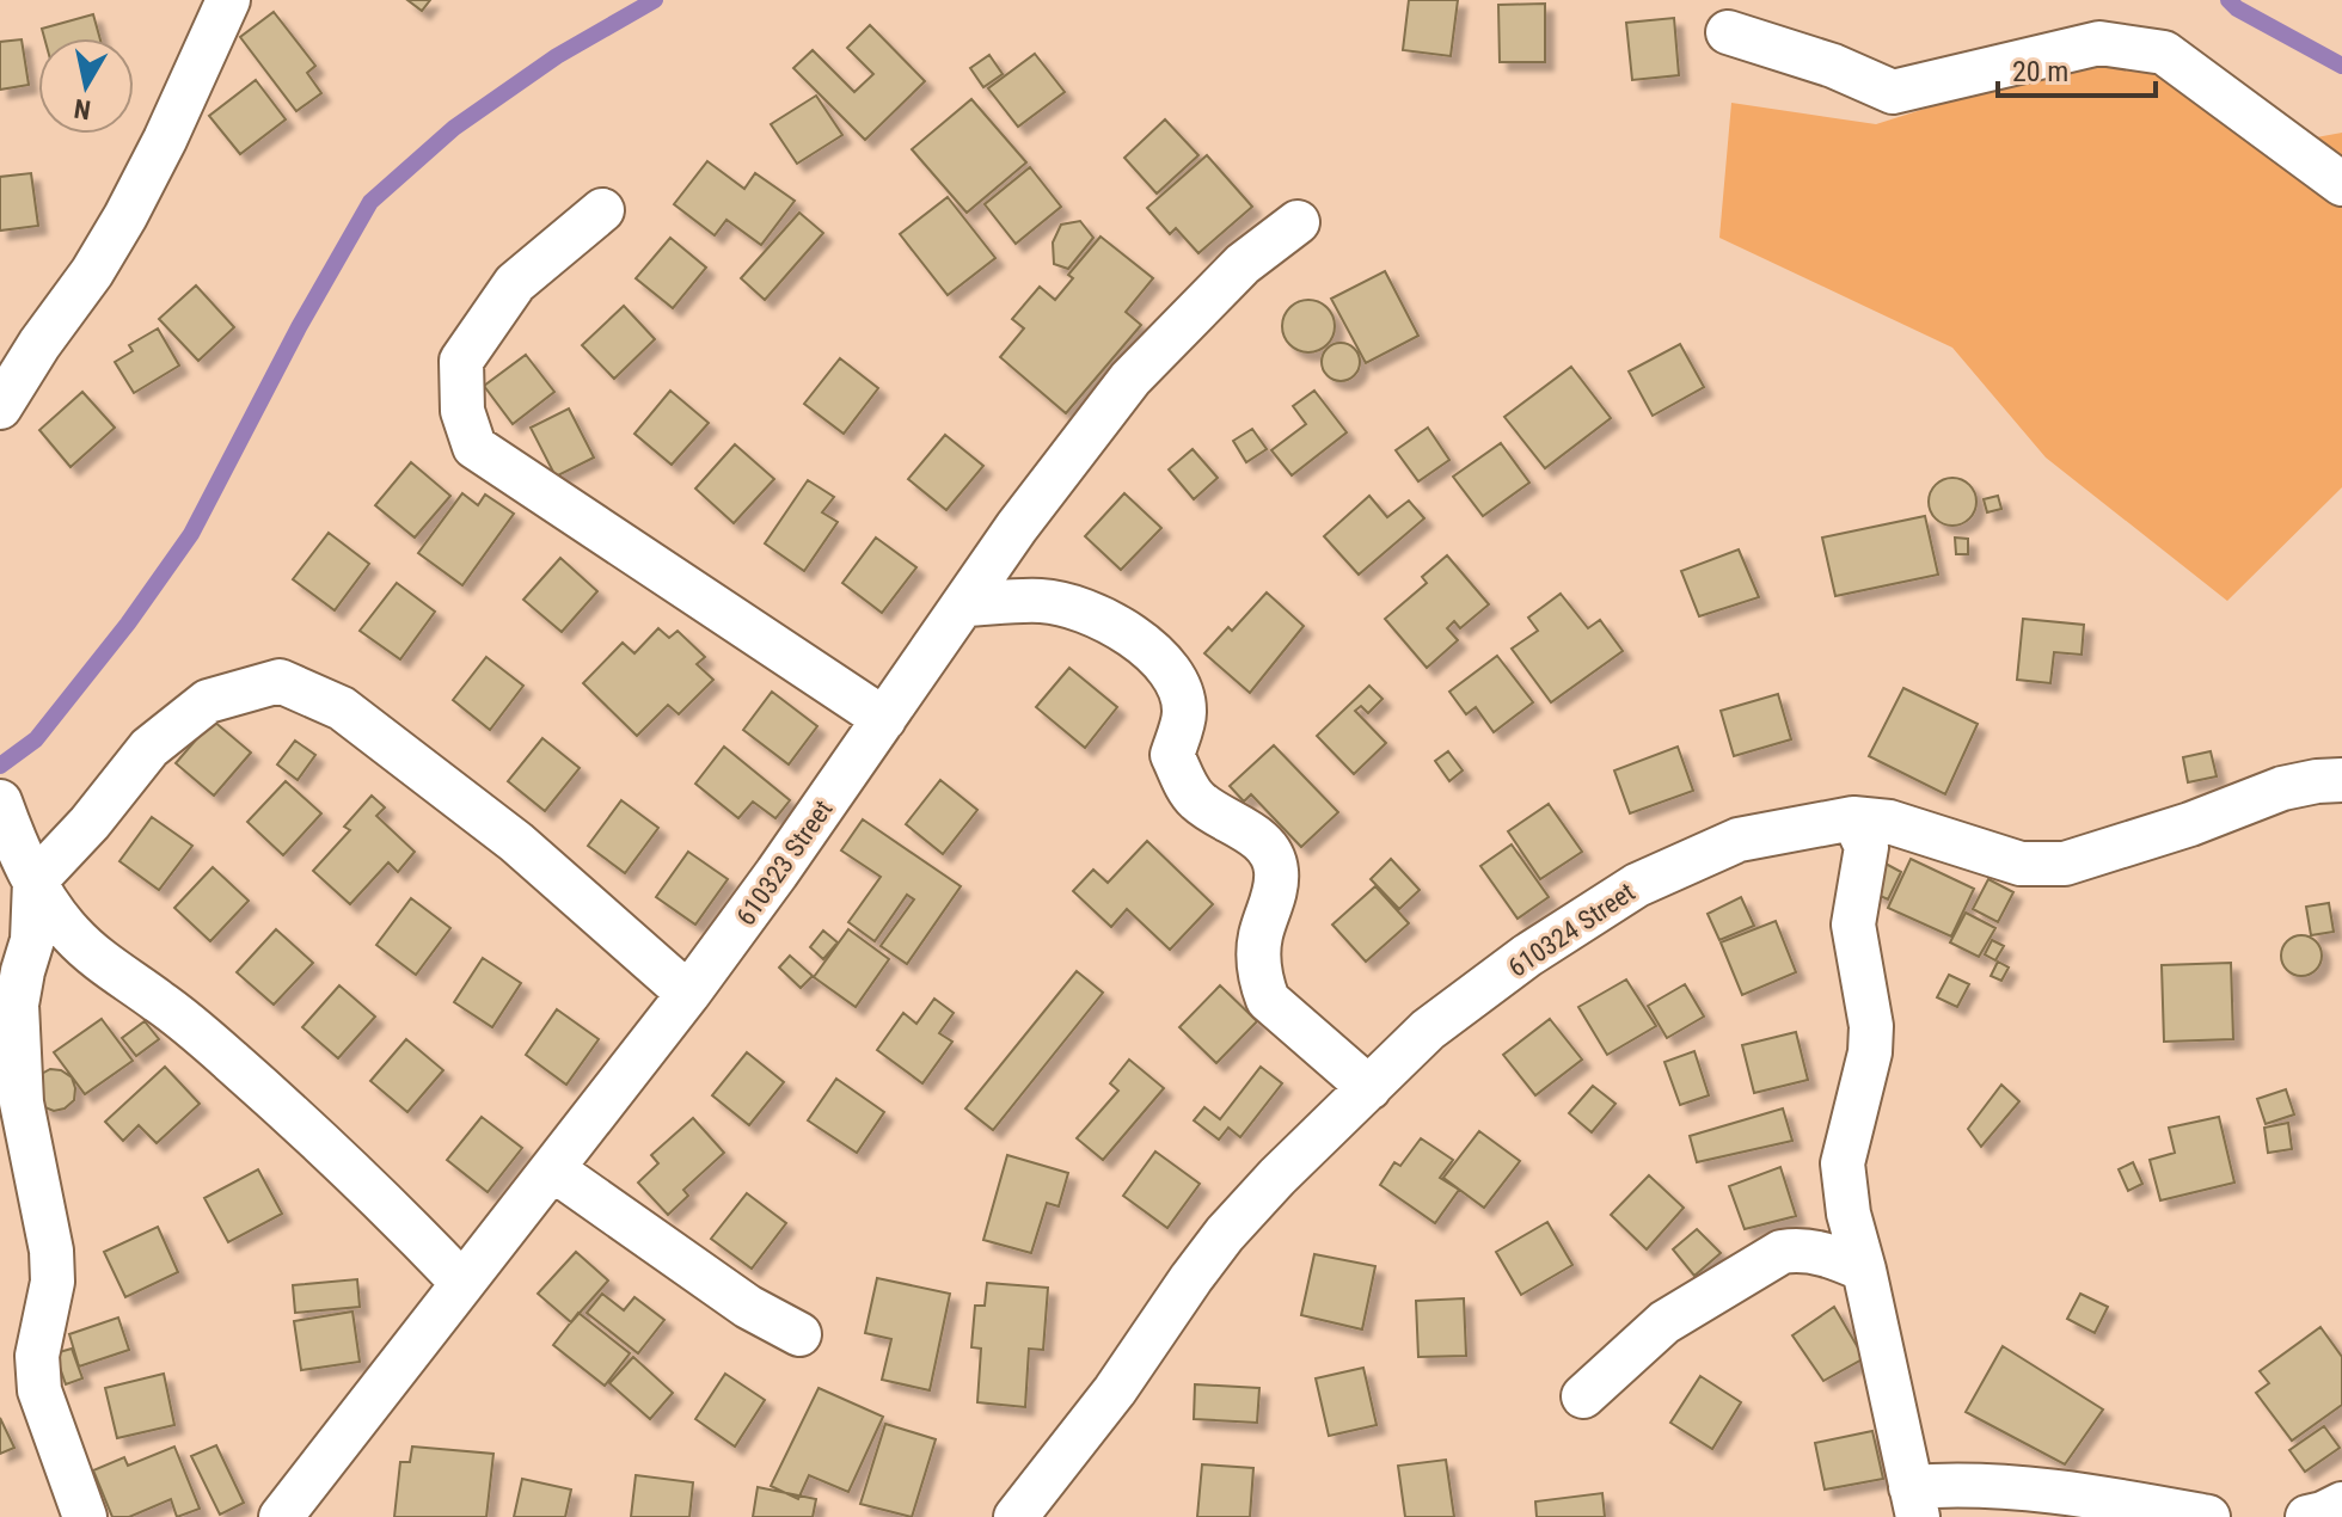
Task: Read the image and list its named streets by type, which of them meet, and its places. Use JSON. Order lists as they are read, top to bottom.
{
  "streets": {
    "street": ["610323 Street", "610324 Street"]
  },
  "scale_bar": "20 m",
  "north": "bottom"
}
